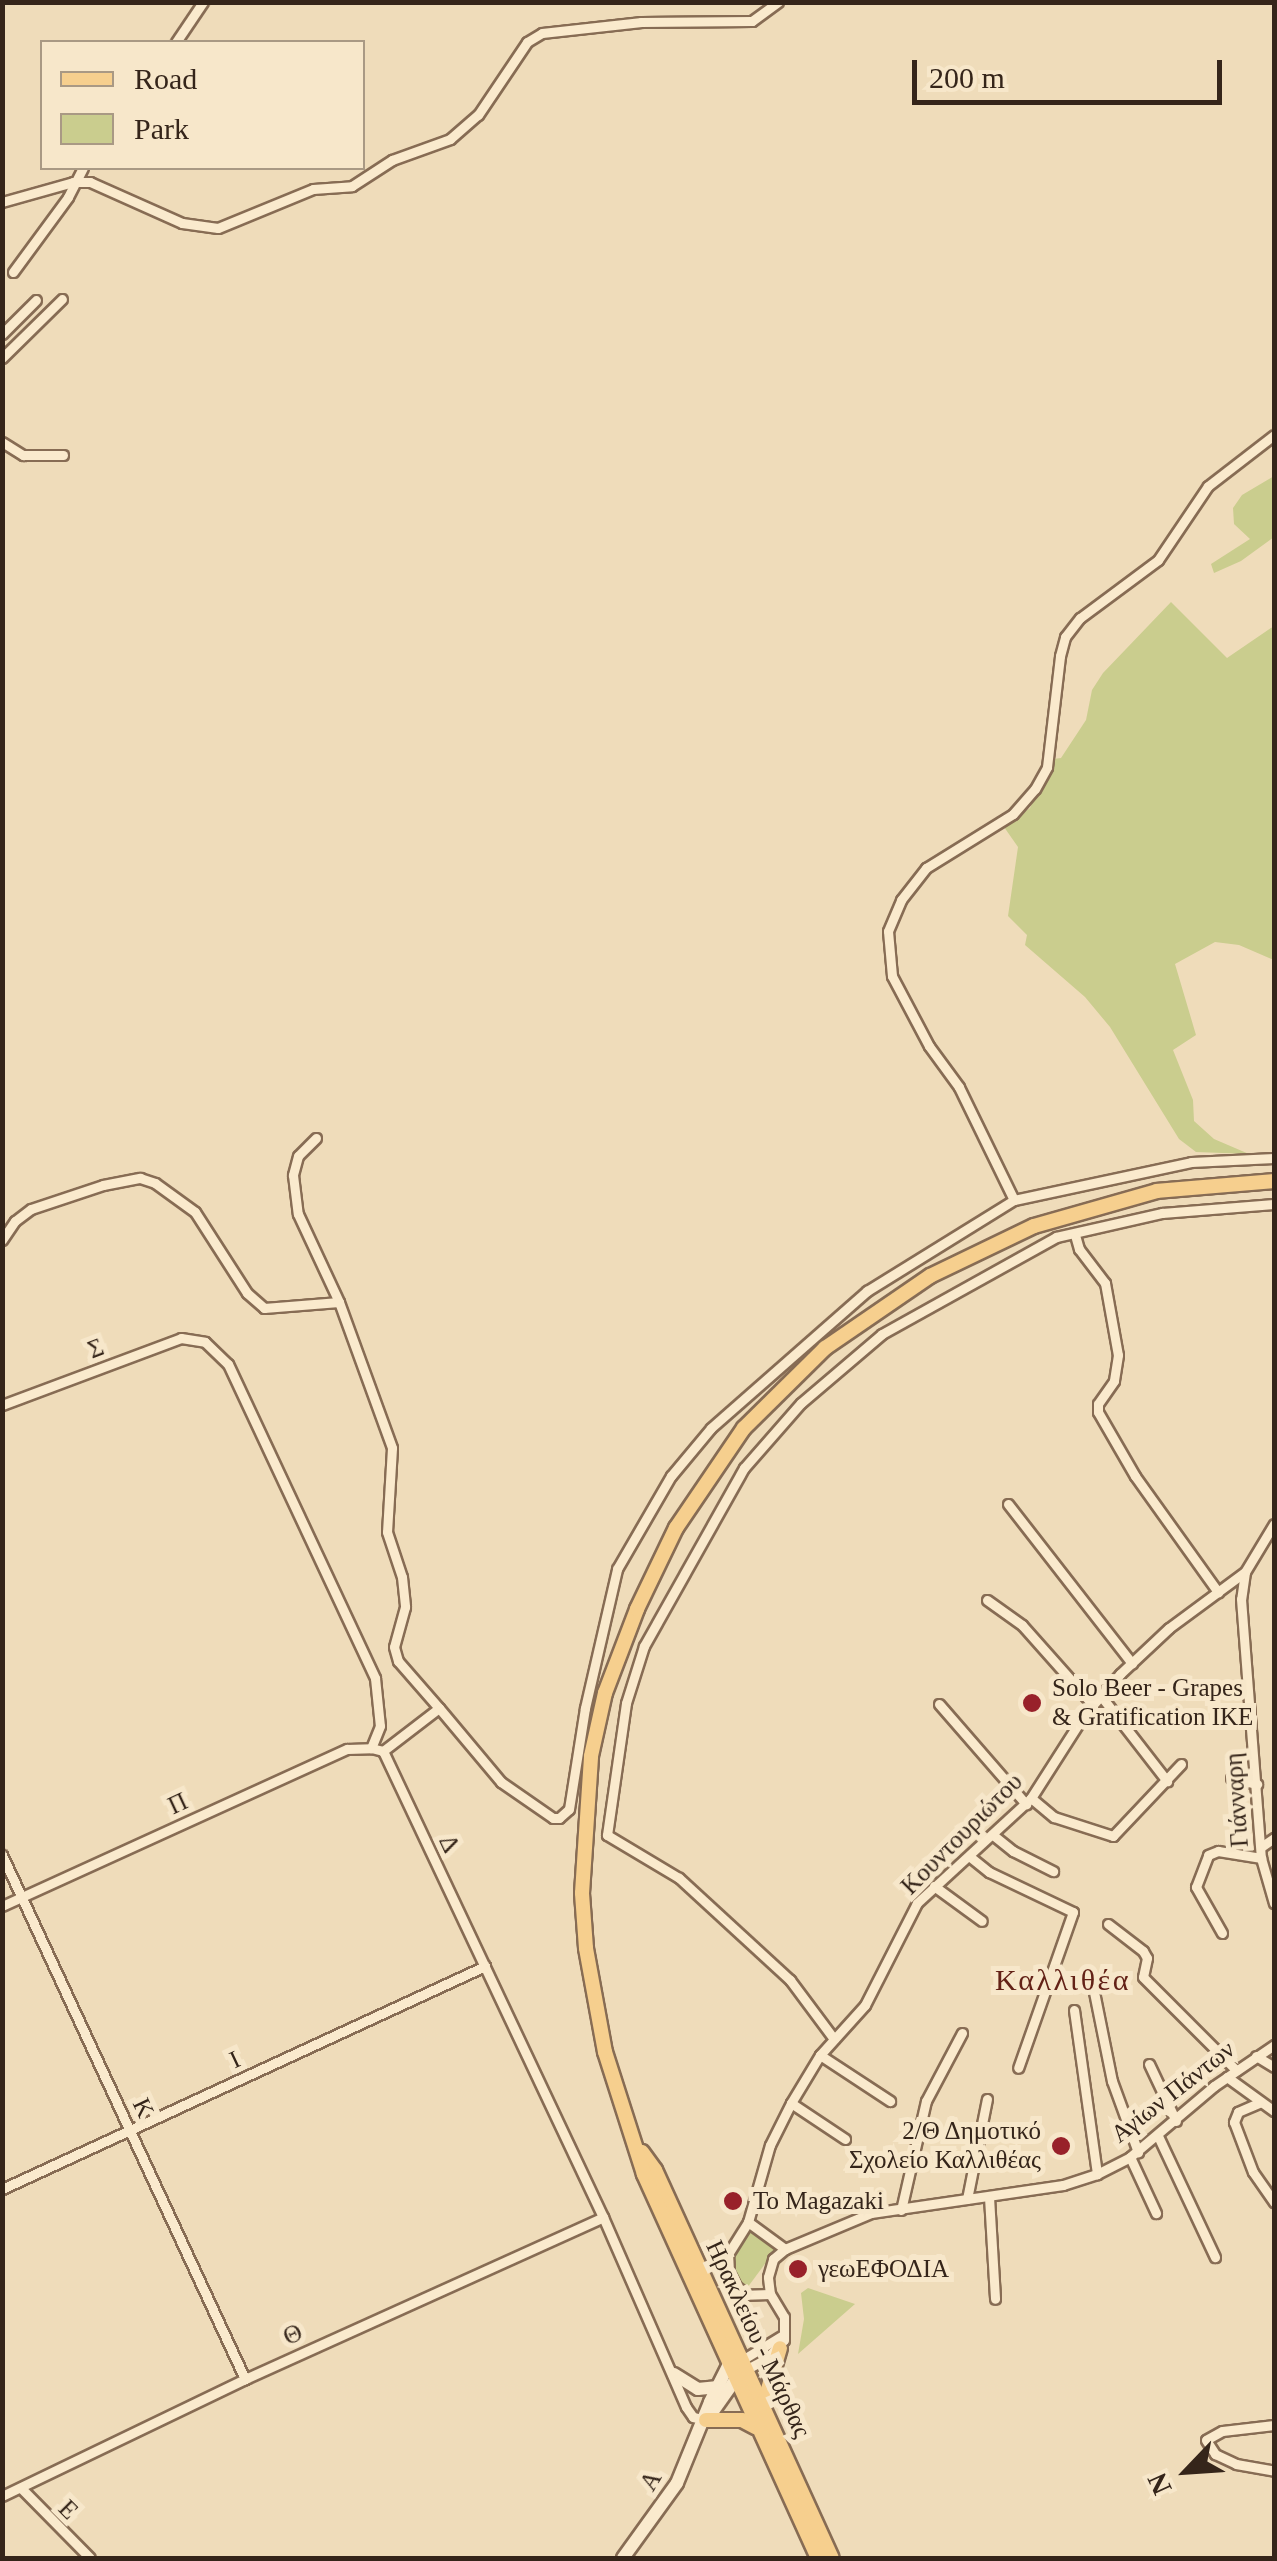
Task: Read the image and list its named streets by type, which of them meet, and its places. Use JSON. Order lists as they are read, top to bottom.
{
  "streets": {
    "main road": ["Ηρακλείου - Μάρθας"],
    "street": [
      "Σ",
      "Γιάνναρη",
      "Π",
      "Κουντουριώτου",
      "Δ",
      "Ι",
      "Αγίων Πάντων",
      "Κ",
      "Θ",
      "Α",
      "Ε"
    ]
  },
  "crossings": [
    ["Σ", "Π"],
    ["Γιάνναρη", "Κουντουριώτου"],
    ["Π", "Κ"],
    ["Δ", "Ι"],
    ["Δ", "Θ"],
    ["Δ", "Α"],
    ["Ι", "Κ"],
    ["Κ", "Θ"],
    ["Θ", "Ε"],
    ["Ηρακλείου - Μάρθας", "Α"]
  ],
  "districts": ["Καλλιθέα"],
  "places": [
    "Solo Beer - Grapes & Gratification IKE",
    "2/Θ Δημοτικό Σχολείο Καλλιθέας",
    "To Magazaki",
    "γεωΕΦΟΔΙΑ"
  ],
  "legend": ["Road", "Park"],
  "scale_bar": "200 m",
  "north": "bottom left"
}
